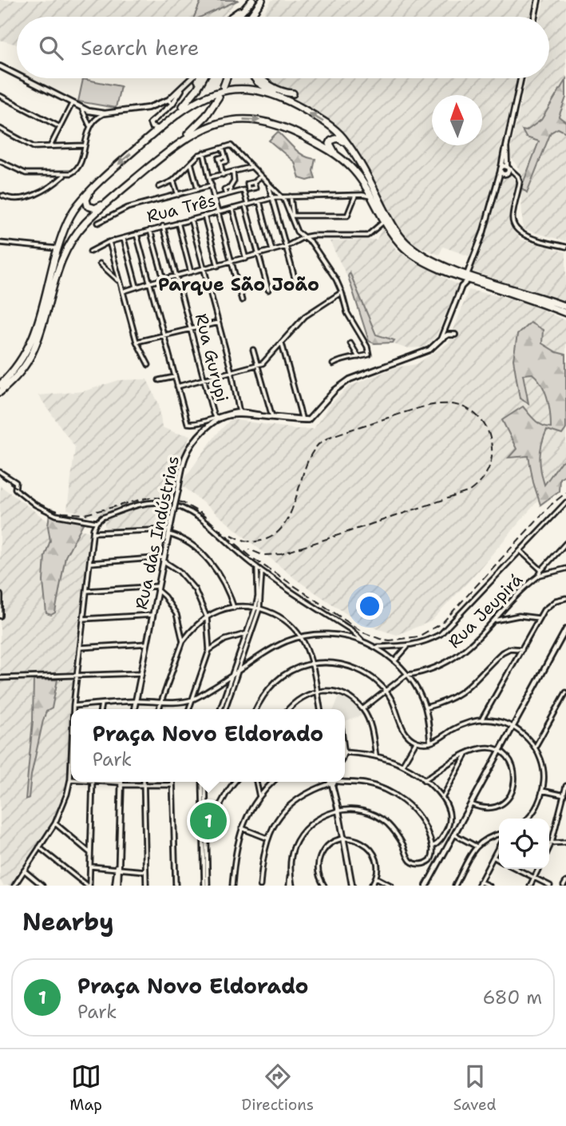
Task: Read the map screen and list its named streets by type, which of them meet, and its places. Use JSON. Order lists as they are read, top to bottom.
{
  "streets": {
    "street": [
      "Rua Três",
      "Rua Gurupi",
      "Rua das Indústrias",
      "Rua Jeupirá"
    ]
  },
  "crossings": [
    ["Rua Três", "Rua Gurupi"],
    ["Rua Gurupi", "Rua das Indústrias"]
  ],
  "districts": ["Parque São João"],
  "north": "top",
  "page": {
    "search": "Search here",
    "popup": ["Praça Novo Eldorado", "Park"],
    "pins": "1",
    "heading": "Nearby",
    "list": [
      {
        "mark": "1",
        "name": "Praça Novo Eldorado",
        "note": "Park",
        "value": "680 m"
      }
    ],
    "nav": ["Map", "Directions", "Saved"]
  }
}
